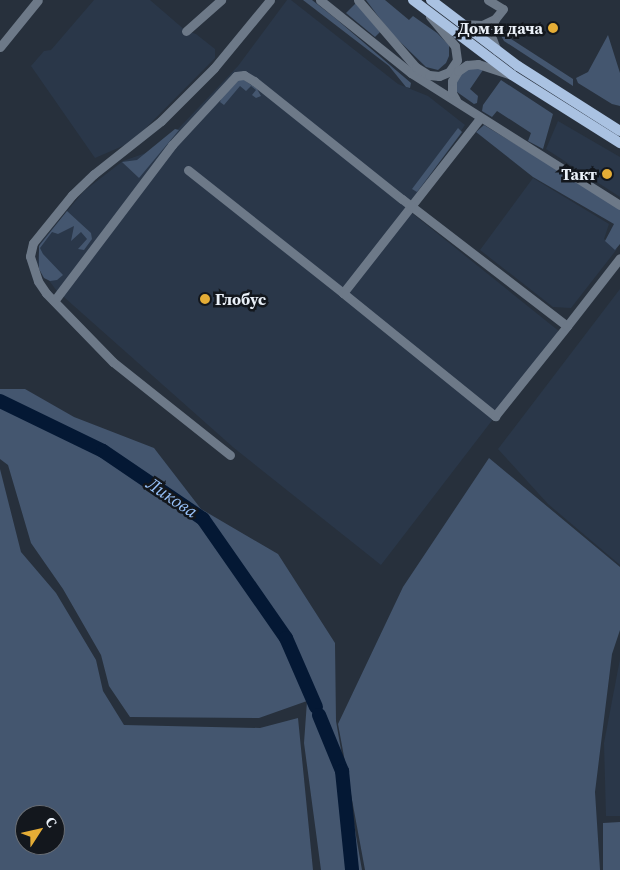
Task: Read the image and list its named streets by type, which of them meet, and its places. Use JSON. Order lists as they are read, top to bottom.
{
  "water": ["Ликова"],
  "places": ["Дом и дача", "Такт", "Глобус"],
  "north": "top right"
}
